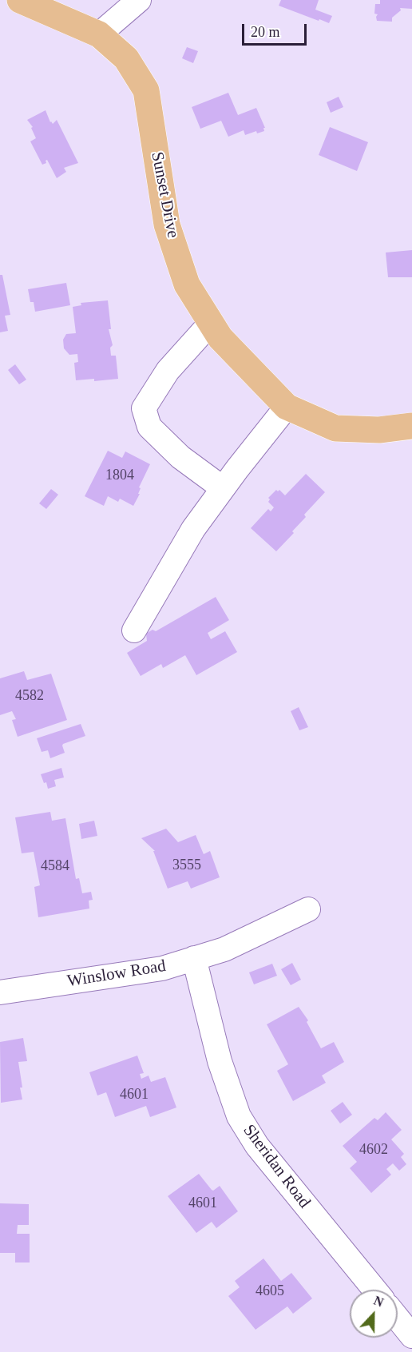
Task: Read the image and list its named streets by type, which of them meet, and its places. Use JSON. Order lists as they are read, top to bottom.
{
  "streets": {
    "main road": ["Sunset Drive"],
    "street": ["Winslow Road", "Sheridan Road"]
  },
  "crossings": [
    ["Winslow Road", "Sheridan Road"]
  ],
  "house_numbers": [
    "1804",
    "4582",
    "3555",
    "4584",
    "4601",
    "4602",
    "4601",
    "4605"
  ],
  "scale_bar": "20 m",
  "north": "top"
}
